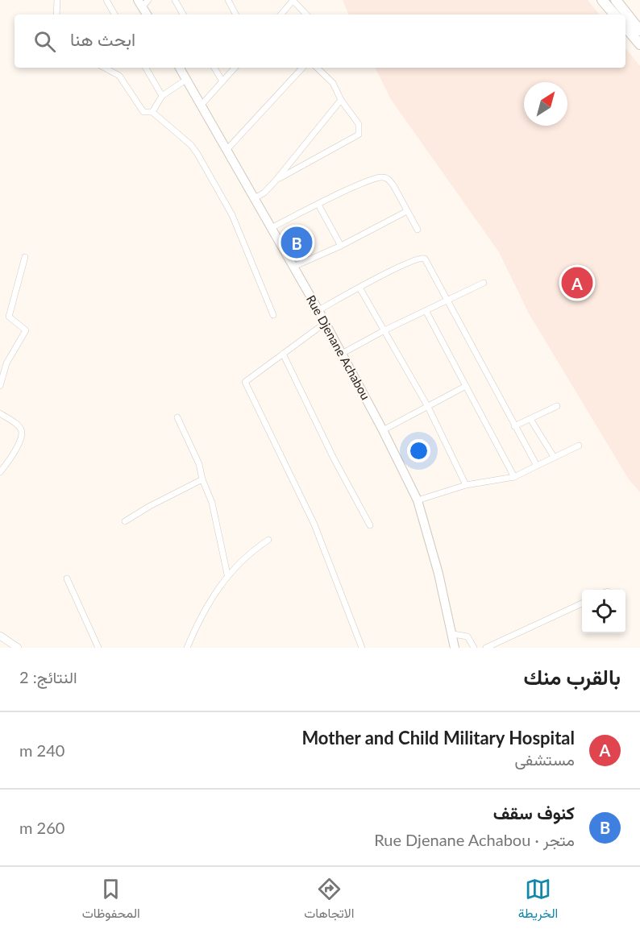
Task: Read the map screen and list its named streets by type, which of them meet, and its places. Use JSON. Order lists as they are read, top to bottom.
{
  "streets": {
    "main road": ["Rue Djenane Achabou"]
  },
  "north": "top right",
  "page": {
    "search": "ابحث هنا",
    "pins": ["B", "A"],
    "heading": ["بالقرب منك", "النتائج: 2"],
    "list": [
      {
        "mark": "A",
        "name": "Mother and Child Military Hospital",
        "note": "مستشفى",
        "value": "240 m"
      },
      {
        "mark": "B",
        "name": "كنوف سقف",
        "note": "متجر · Rue Djenane Achabou",
        "value": "260 m"
      }
    ],
    "nav": ["الخريطة", "الاتجاهات", "المحفوظات"]
  }
}
